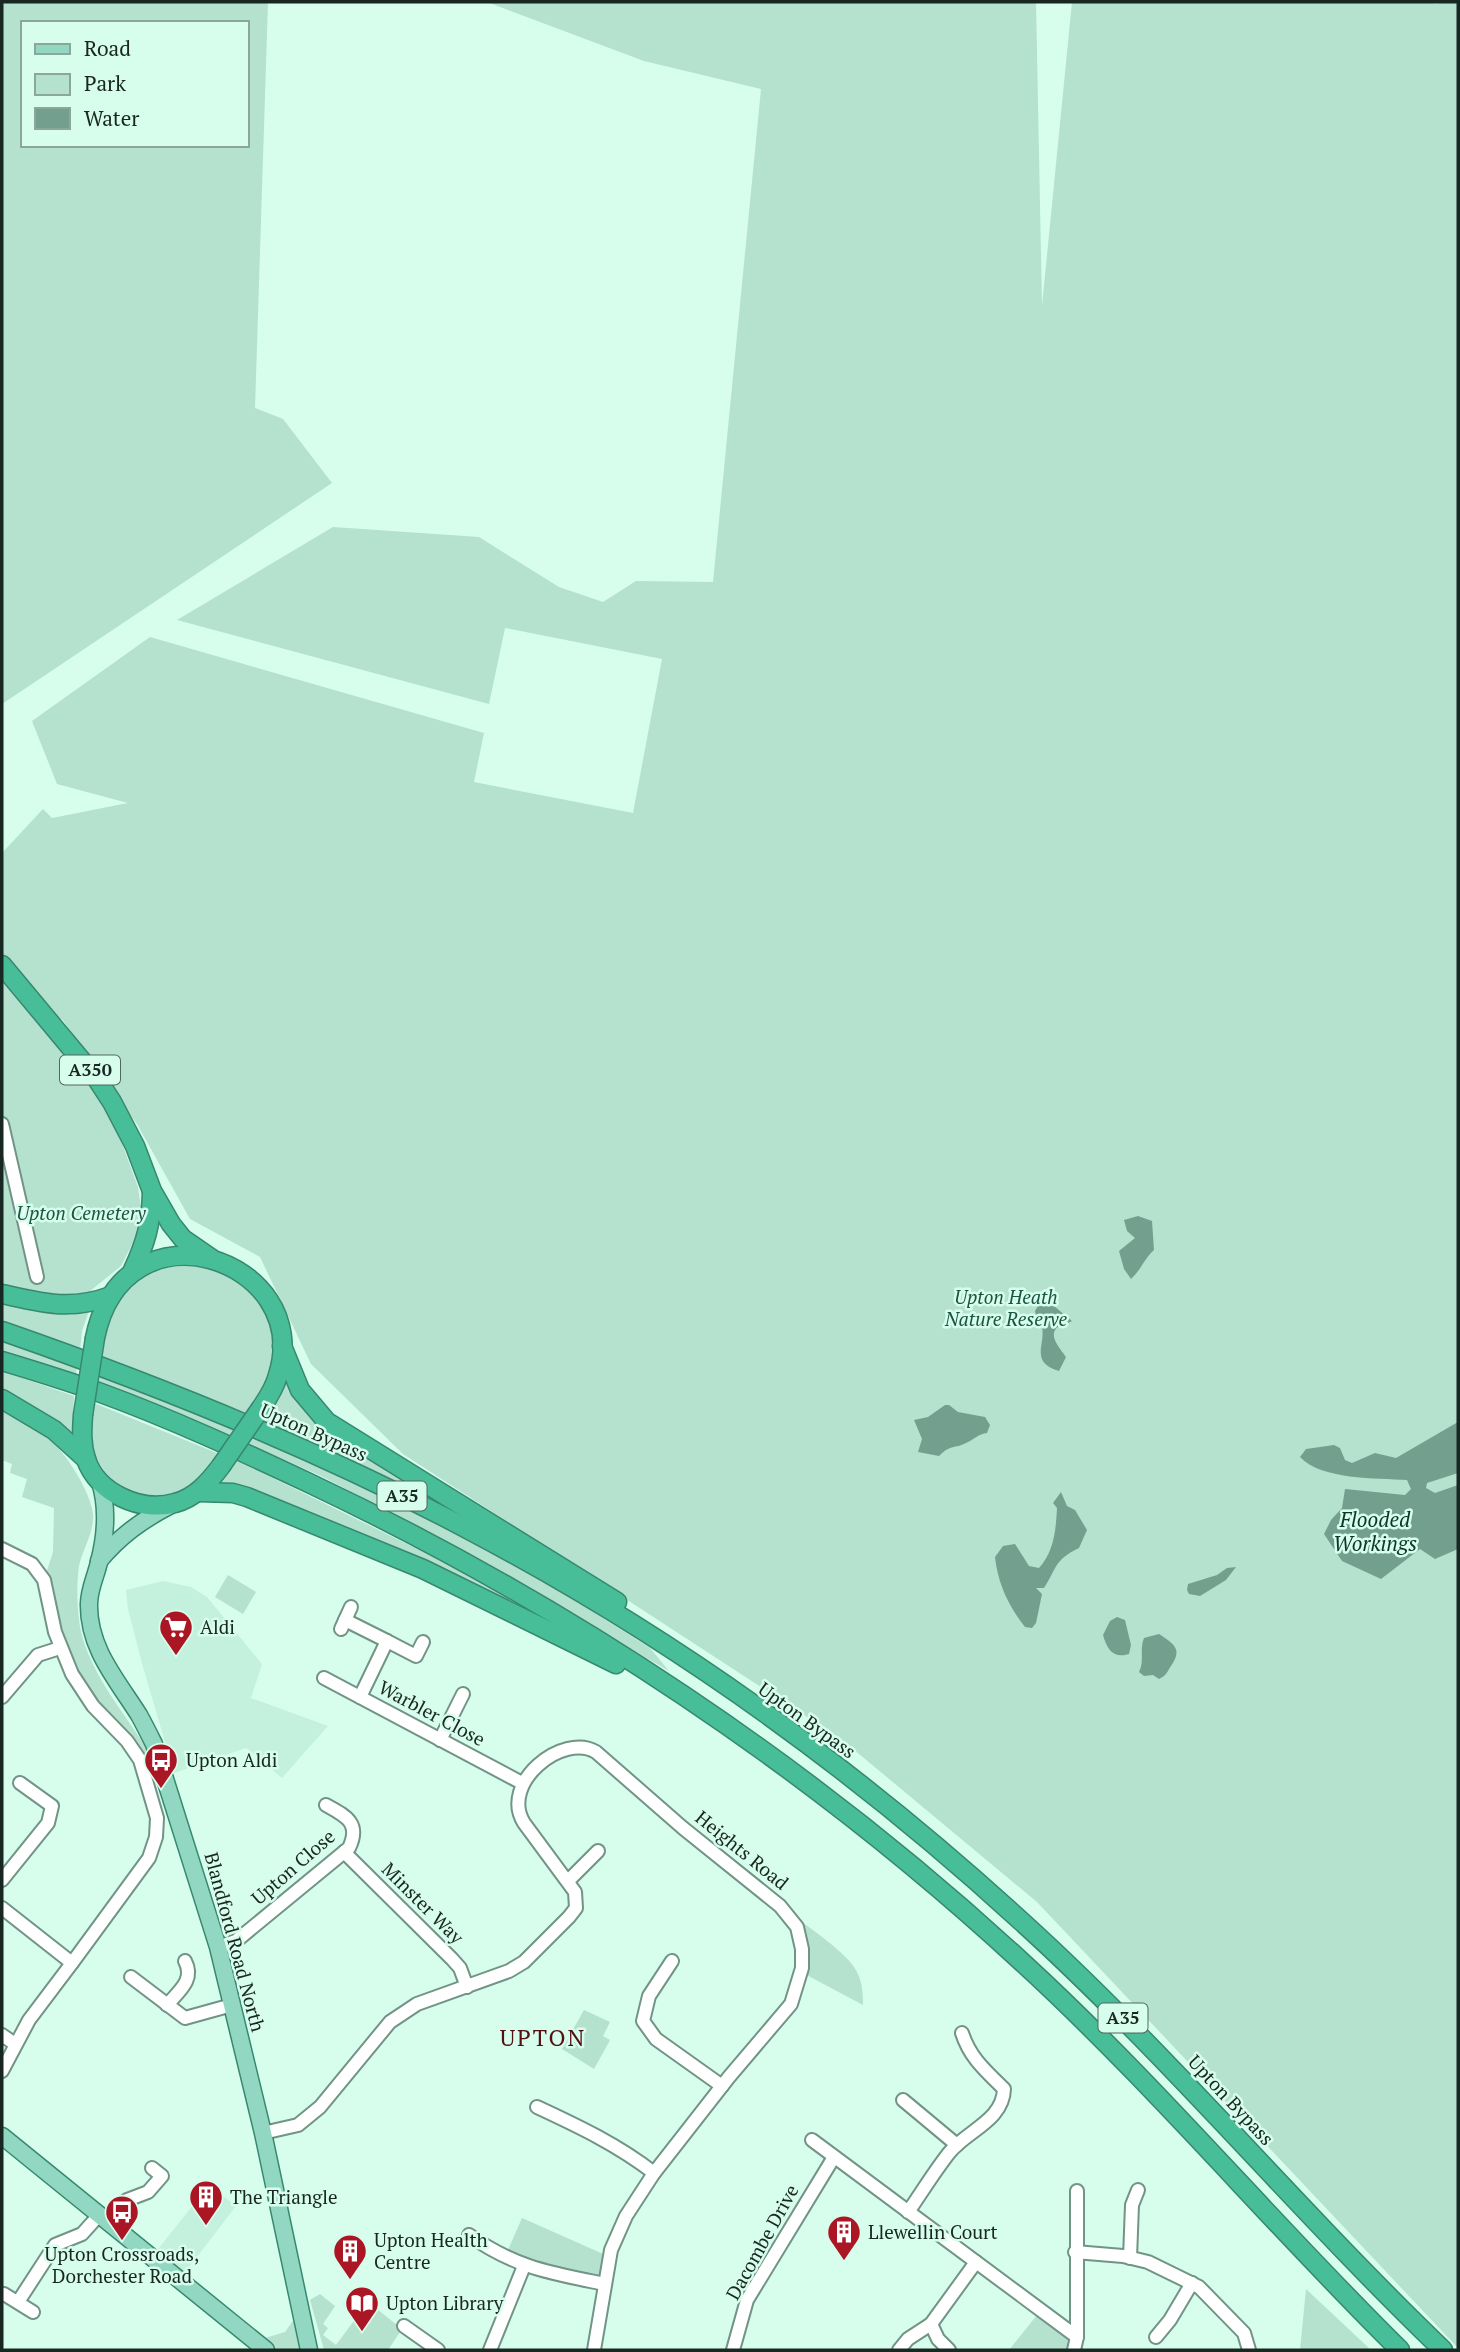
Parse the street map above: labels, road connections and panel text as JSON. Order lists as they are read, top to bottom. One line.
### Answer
{"streets":{"highway":["A350","Upton Bypass","A35"],"main road":["Blandford Road North"],"street":["Warbler Close","Heights Road","Upton Close","Minster Way","Dacombe Drive"]},"crossings":[["A350","A35"],["A350","Blandford Road North"],["Upton Bypass","A35"],["A35","Blandford Road North"],["Warbler Close","Heights Road"],["Upton Close","Minster Way"],["Upton Close","Blandford Road North"]],"districts":["UPTON"],"water":["Flooded Workings"],"parks":["Upton Cemetery","Upton Heath Nature Reserve"],"places":{"supermarket":["Aldi"],"bus stop":["Upton Aldi","Upton Crossroads, Dorchester Road"],"building":["The Triangle","Llewellin Court","Upton Health Centre"],"library":["Upton Library"]},"legend":["Road","Park","Water"]}
